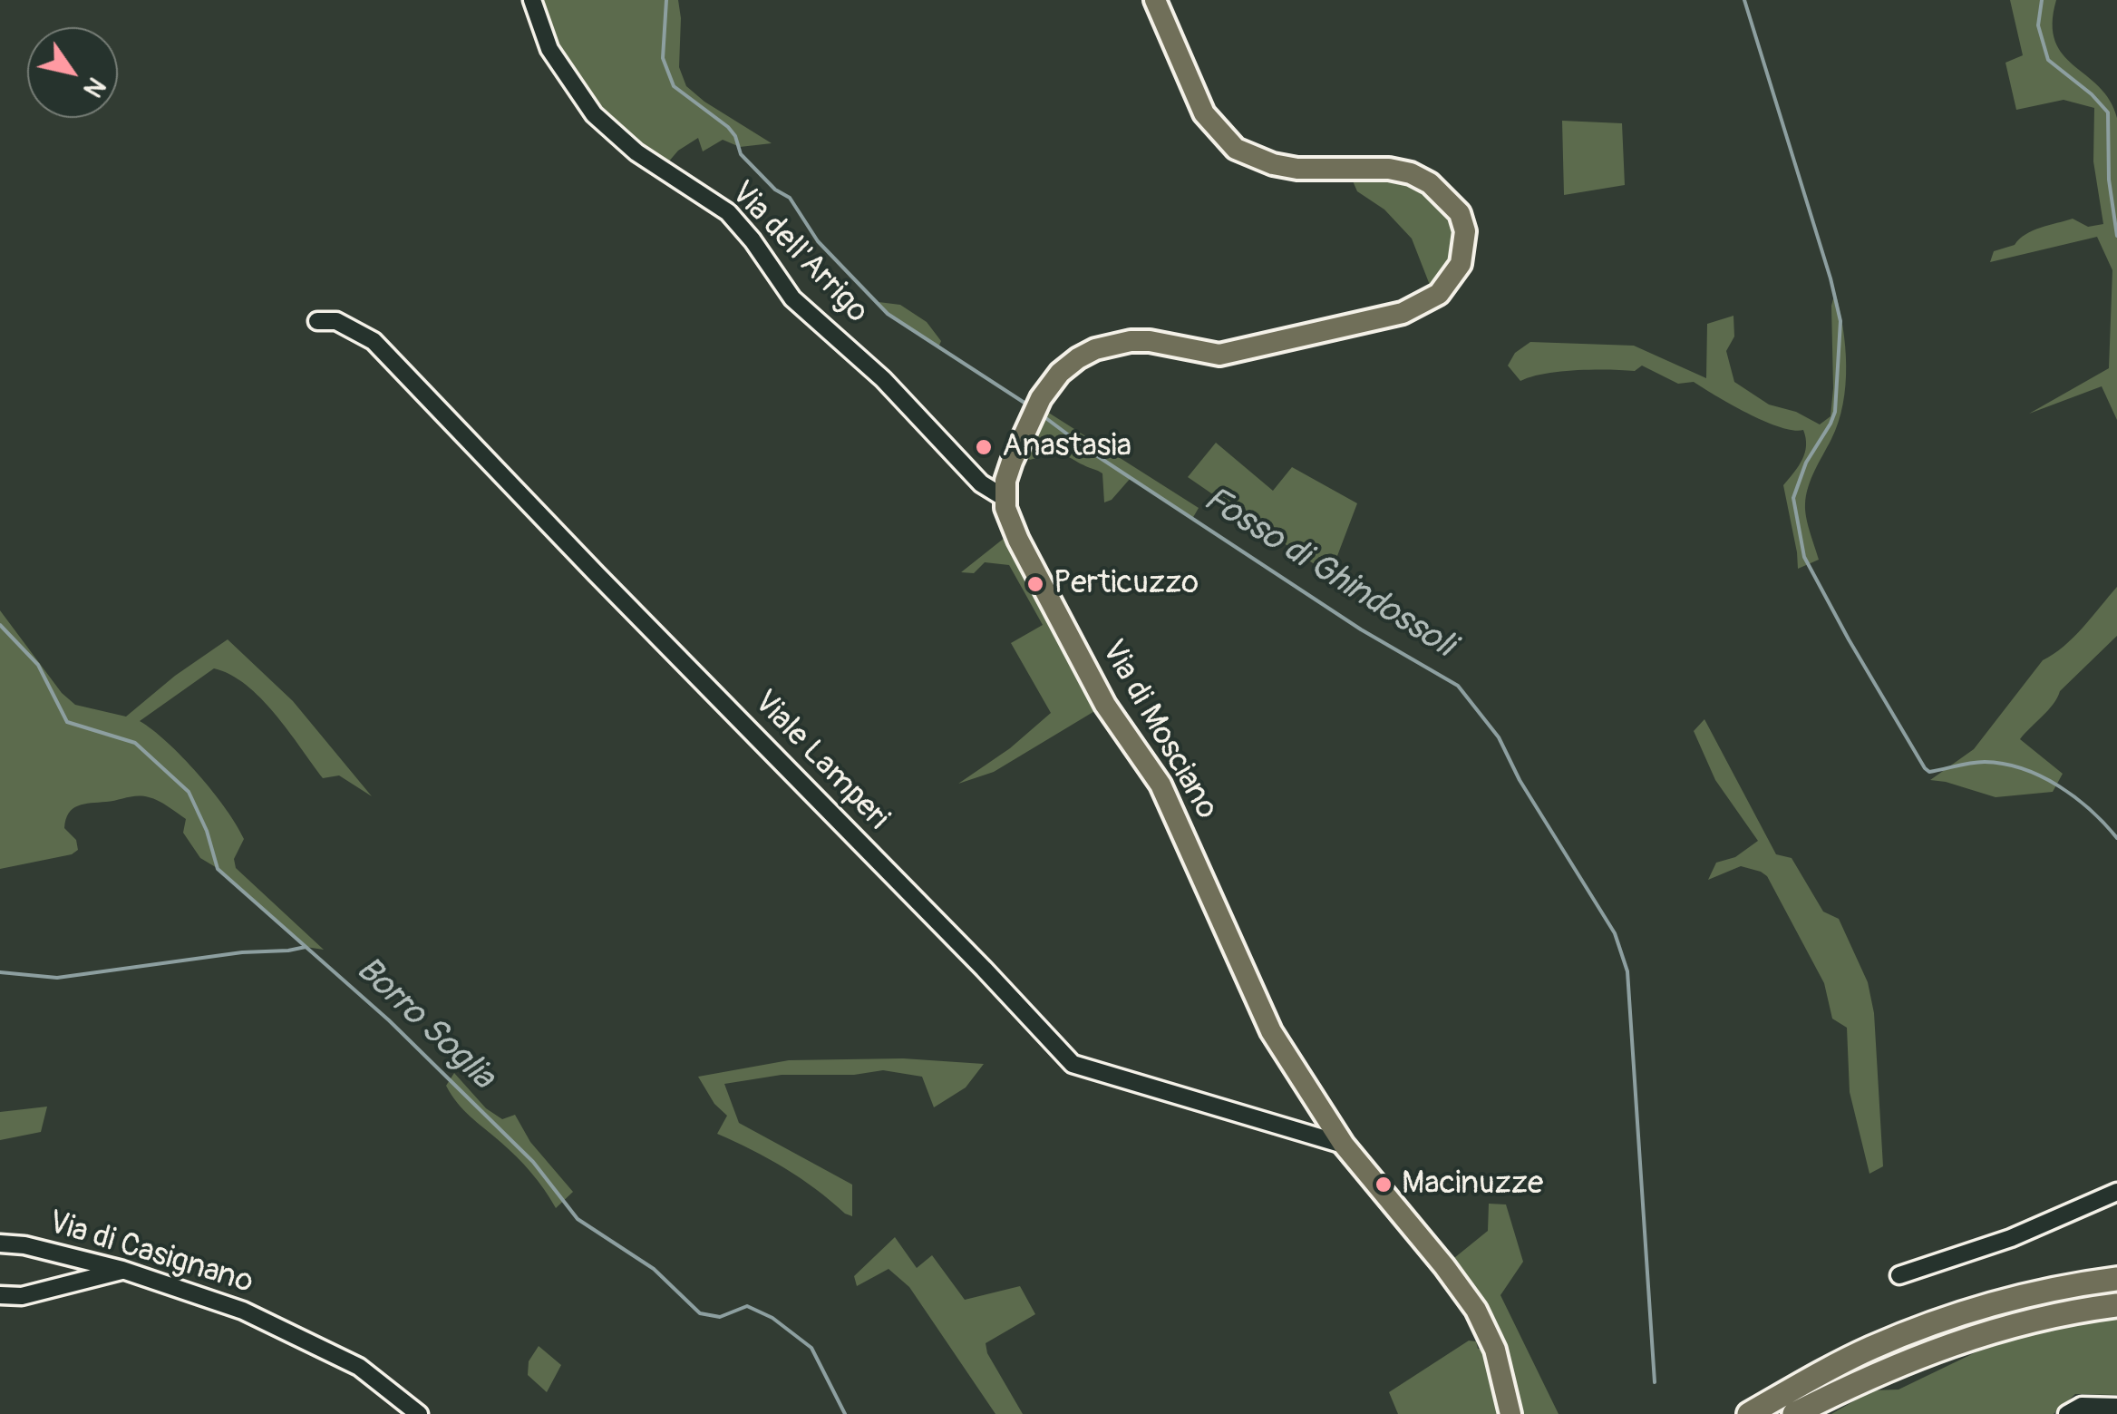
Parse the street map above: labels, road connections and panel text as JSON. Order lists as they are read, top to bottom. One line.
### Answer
{"streets":{"main road":["Via di Mosciano"],"street":["Via dell'Arrigo","Viale Lamperi","Via di Casignano"]},"crossings":[["Via dell'Arrigo","Via di Mosciano"],["Via di Mosciano","Viale Lamperi"]],"water":["Fosso di Ghindossoli","Borro Soglia"],"places":["Anastasia","Perticuzzo","Macinuzze"],"north":"bottom right"}
